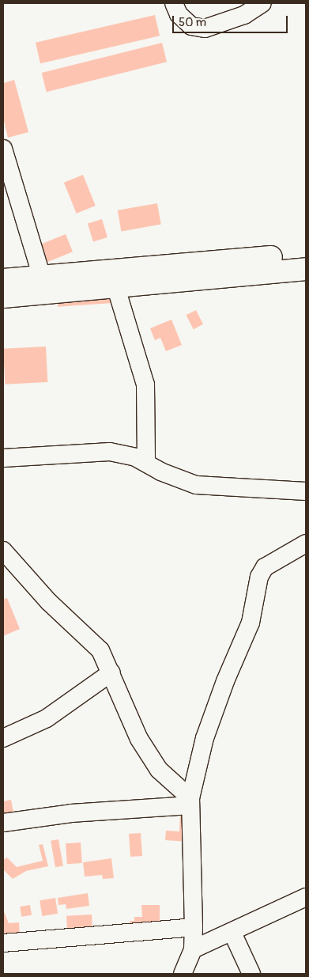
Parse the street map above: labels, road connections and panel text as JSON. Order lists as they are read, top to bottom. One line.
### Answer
{"scale_bar":"50 m"}
